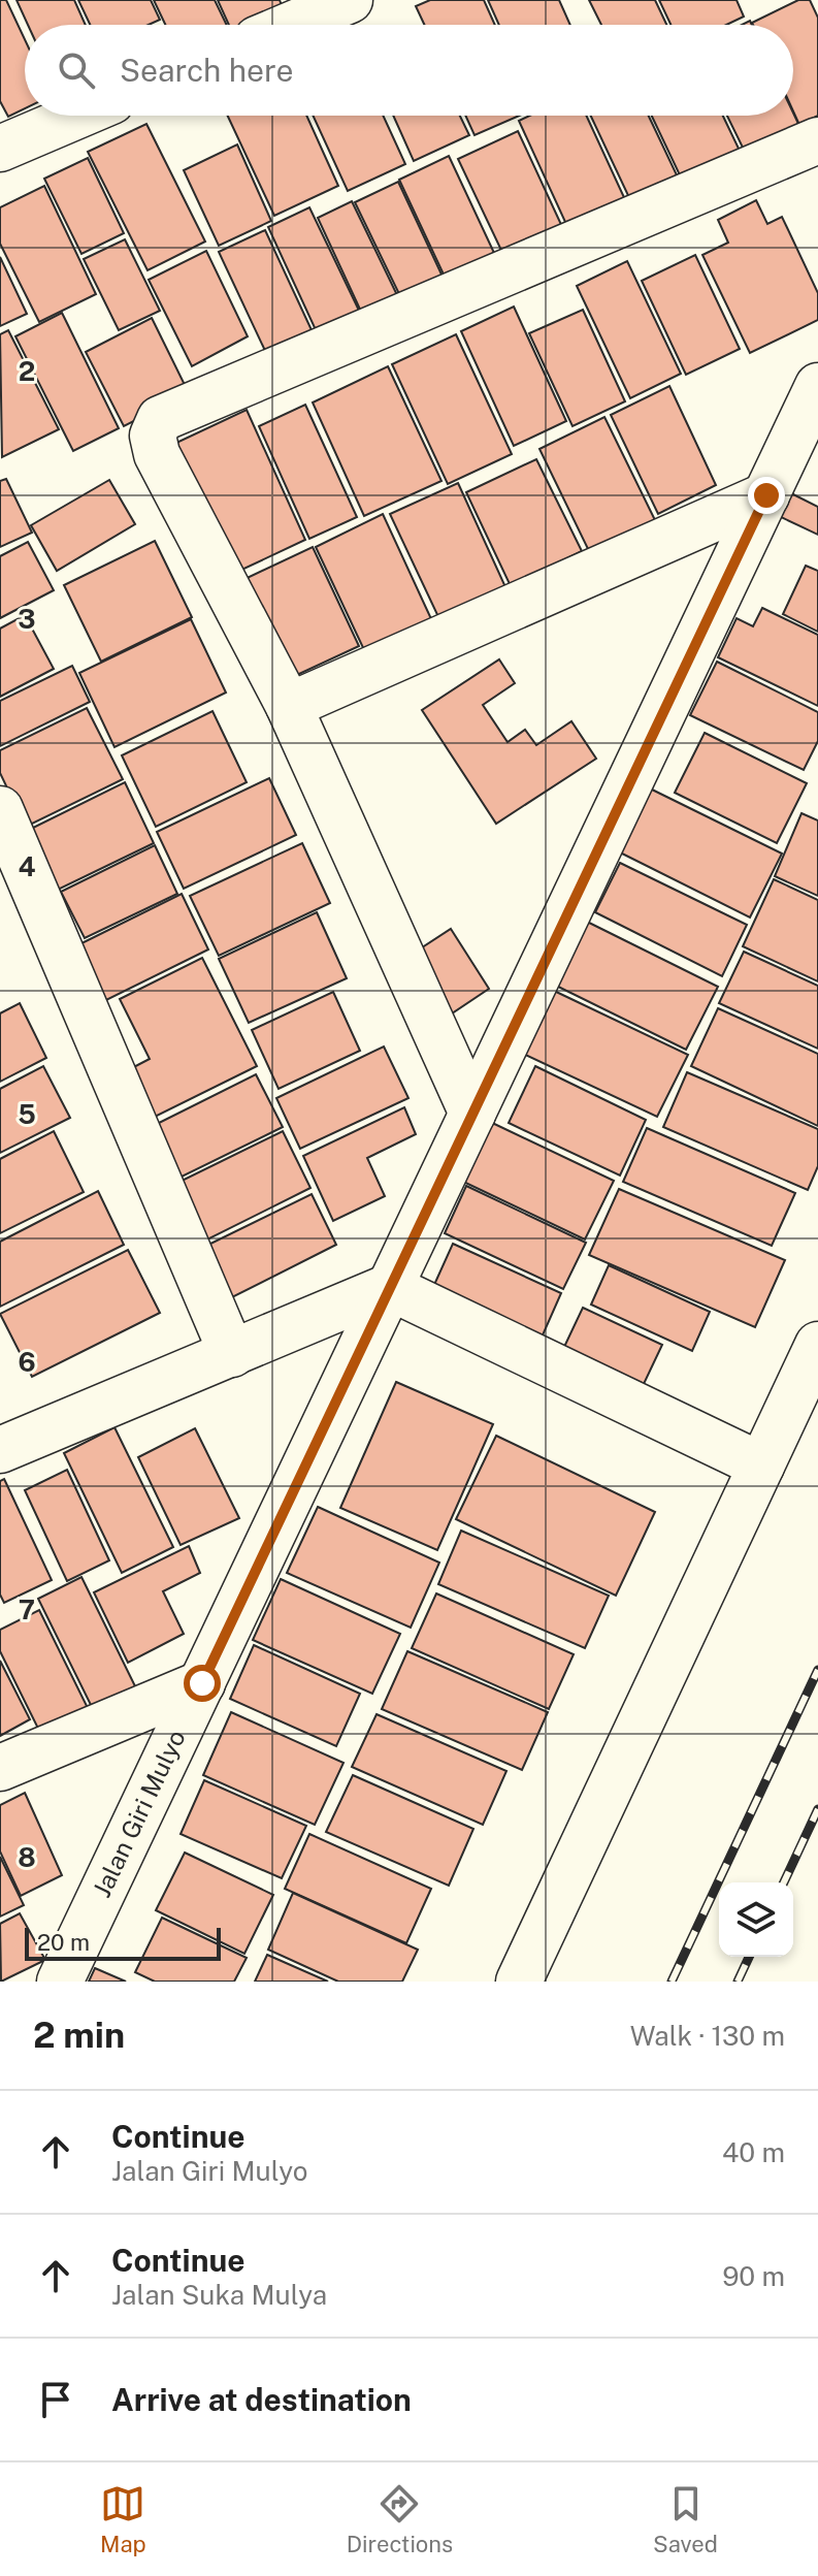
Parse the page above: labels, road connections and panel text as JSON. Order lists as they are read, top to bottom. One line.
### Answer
{"streets":{"street":["Jalan Giri Mulyo"]},"scale_bar":"20 m","page":{"search":"Search here","scale":"20 m","heading":["2 min","Walk · 130 m"],"list":[["Continue","Jalan Giri Mulyo","40 m"],["Continue","Jalan Suka Mulya","90 m"],"Arrive at destination"],"nav":["Map","Directions","Saved"]},"grid":{"rows":["2","3","4","5","6","7","8"]}}
